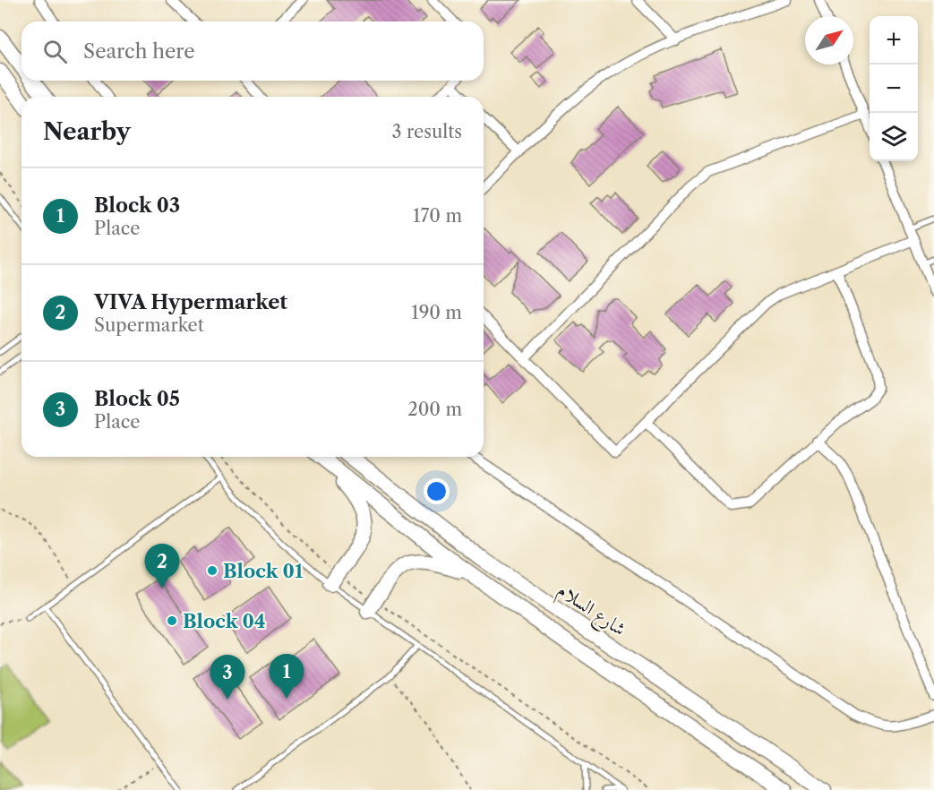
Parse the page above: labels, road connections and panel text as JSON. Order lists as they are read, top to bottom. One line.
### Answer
{"streets":{"main road":["شارع السلام"]},"places":["Block 01","Block 04"],"north":"top right","page":{"map_buttons":["+","−"],"search":"Search here","heading":["Nearby","3 results"],"list":[{"mark":"1","name":"Block 03","note":"Place","value":"170 m"},{"mark":"2","name":"VIVA Hypermarket","note":"Supermarket","value":"190 m"},{"mark":"3","name":"Block 05","note":"Place","value":"200 m"}],"pins":["2","1","3"]}}
